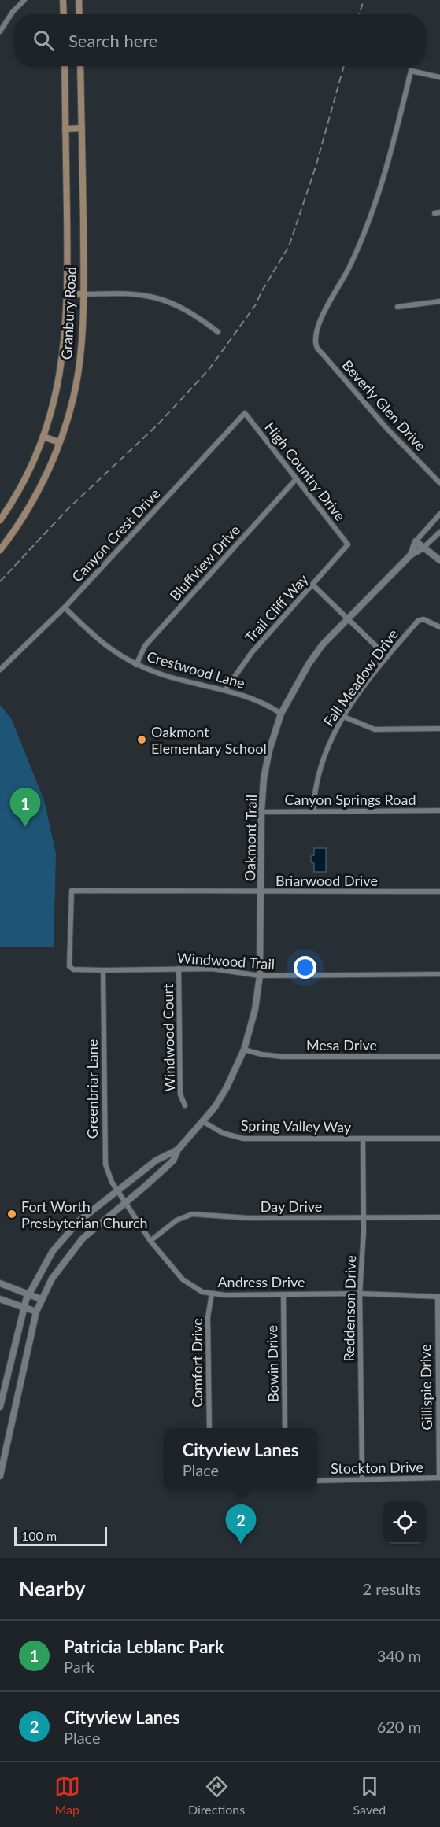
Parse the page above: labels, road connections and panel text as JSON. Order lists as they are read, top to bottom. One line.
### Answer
{"streets":{"main road":["Granbury Road"],"street":["Beverly Glen Drive","High Country Drive","Canyon Crest Drive","Bluffview Drive","Trail Cliff Way","Crestwood Lane","Fall Meadow Drive","Canyon Springs Road","Oakmont Trail","Briarwood Drive","Windwood Trail","Windwood Court","Mesa Drive","Greenbriar Lane","Spring Valley Way","Day Drive","Andress Drive","Reddenson Drive","Comfort Drive","Bowin Drive","Gillispie Drive","Stockton Drive"]},"crossings":[["High Country Drive","Canyon Crest Drive"],["High Country Drive","Bluffview Drive"],["High Country Drive","Trail Cliff Way"],["Canyon Crest Drive","Crestwood Lane"],["Bluffview Drive","Crestwood Lane"],["Trail Cliff Way","Crestwood Lane"],["Crestwood Lane","Oakmont Trail"],["Fall Meadow Drive","Canyon Springs Road"],["Canyon Springs Road","Oakmont Trail"],["Oakmont Trail","Briarwood Drive"],["Oakmont Trail","Windwood Trail"],["Oakmont Trail","Mesa Drive"],["Oakmont Trail","Greenbriar Lane"],["Oakmont Trail","Spring Valley Way"],["Oakmont Trail","Andress Drive"],["Briarwood Drive","Windwood Trail"],["Windwood Trail","Windwood Court"],["Windwood Trail","Greenbriar Lane"],["Greenbriar Lane","Andress Drive"],["Spring Valley Way","Reddenson Drive"],["Day Drive","Andress Drive"],["Day Drive","Reddenson Drive"],["Andress Drive","Reddenson Drive"],["Andress Drive","Comfort Drive"],["Andress Drive","Bowin Drive"],["Andress Drive","Gillispie Drive"],["Reddenson Drive","Stockton Drive"],["Gillispie Drive","Stockton Drive"]],"places":["Oakmont Elementary School","Fort Worth Presbyterian Church"],"scale_bar":"100 m","page":{"search":"Search here","pins":["1","2"],"popup":["Cityview Lanes","Place"],"scale":"100 m","heading":["Nearby","2 results"],"list":[{"mark":"1","name":"Patricia Leblanc Park","note":"Park","value":"340 m"},{"mark":"2","name":"Cityview Lanes","note":"Place","value":"620 m"}],"nav":["Map","Directions","Saved"]}}
